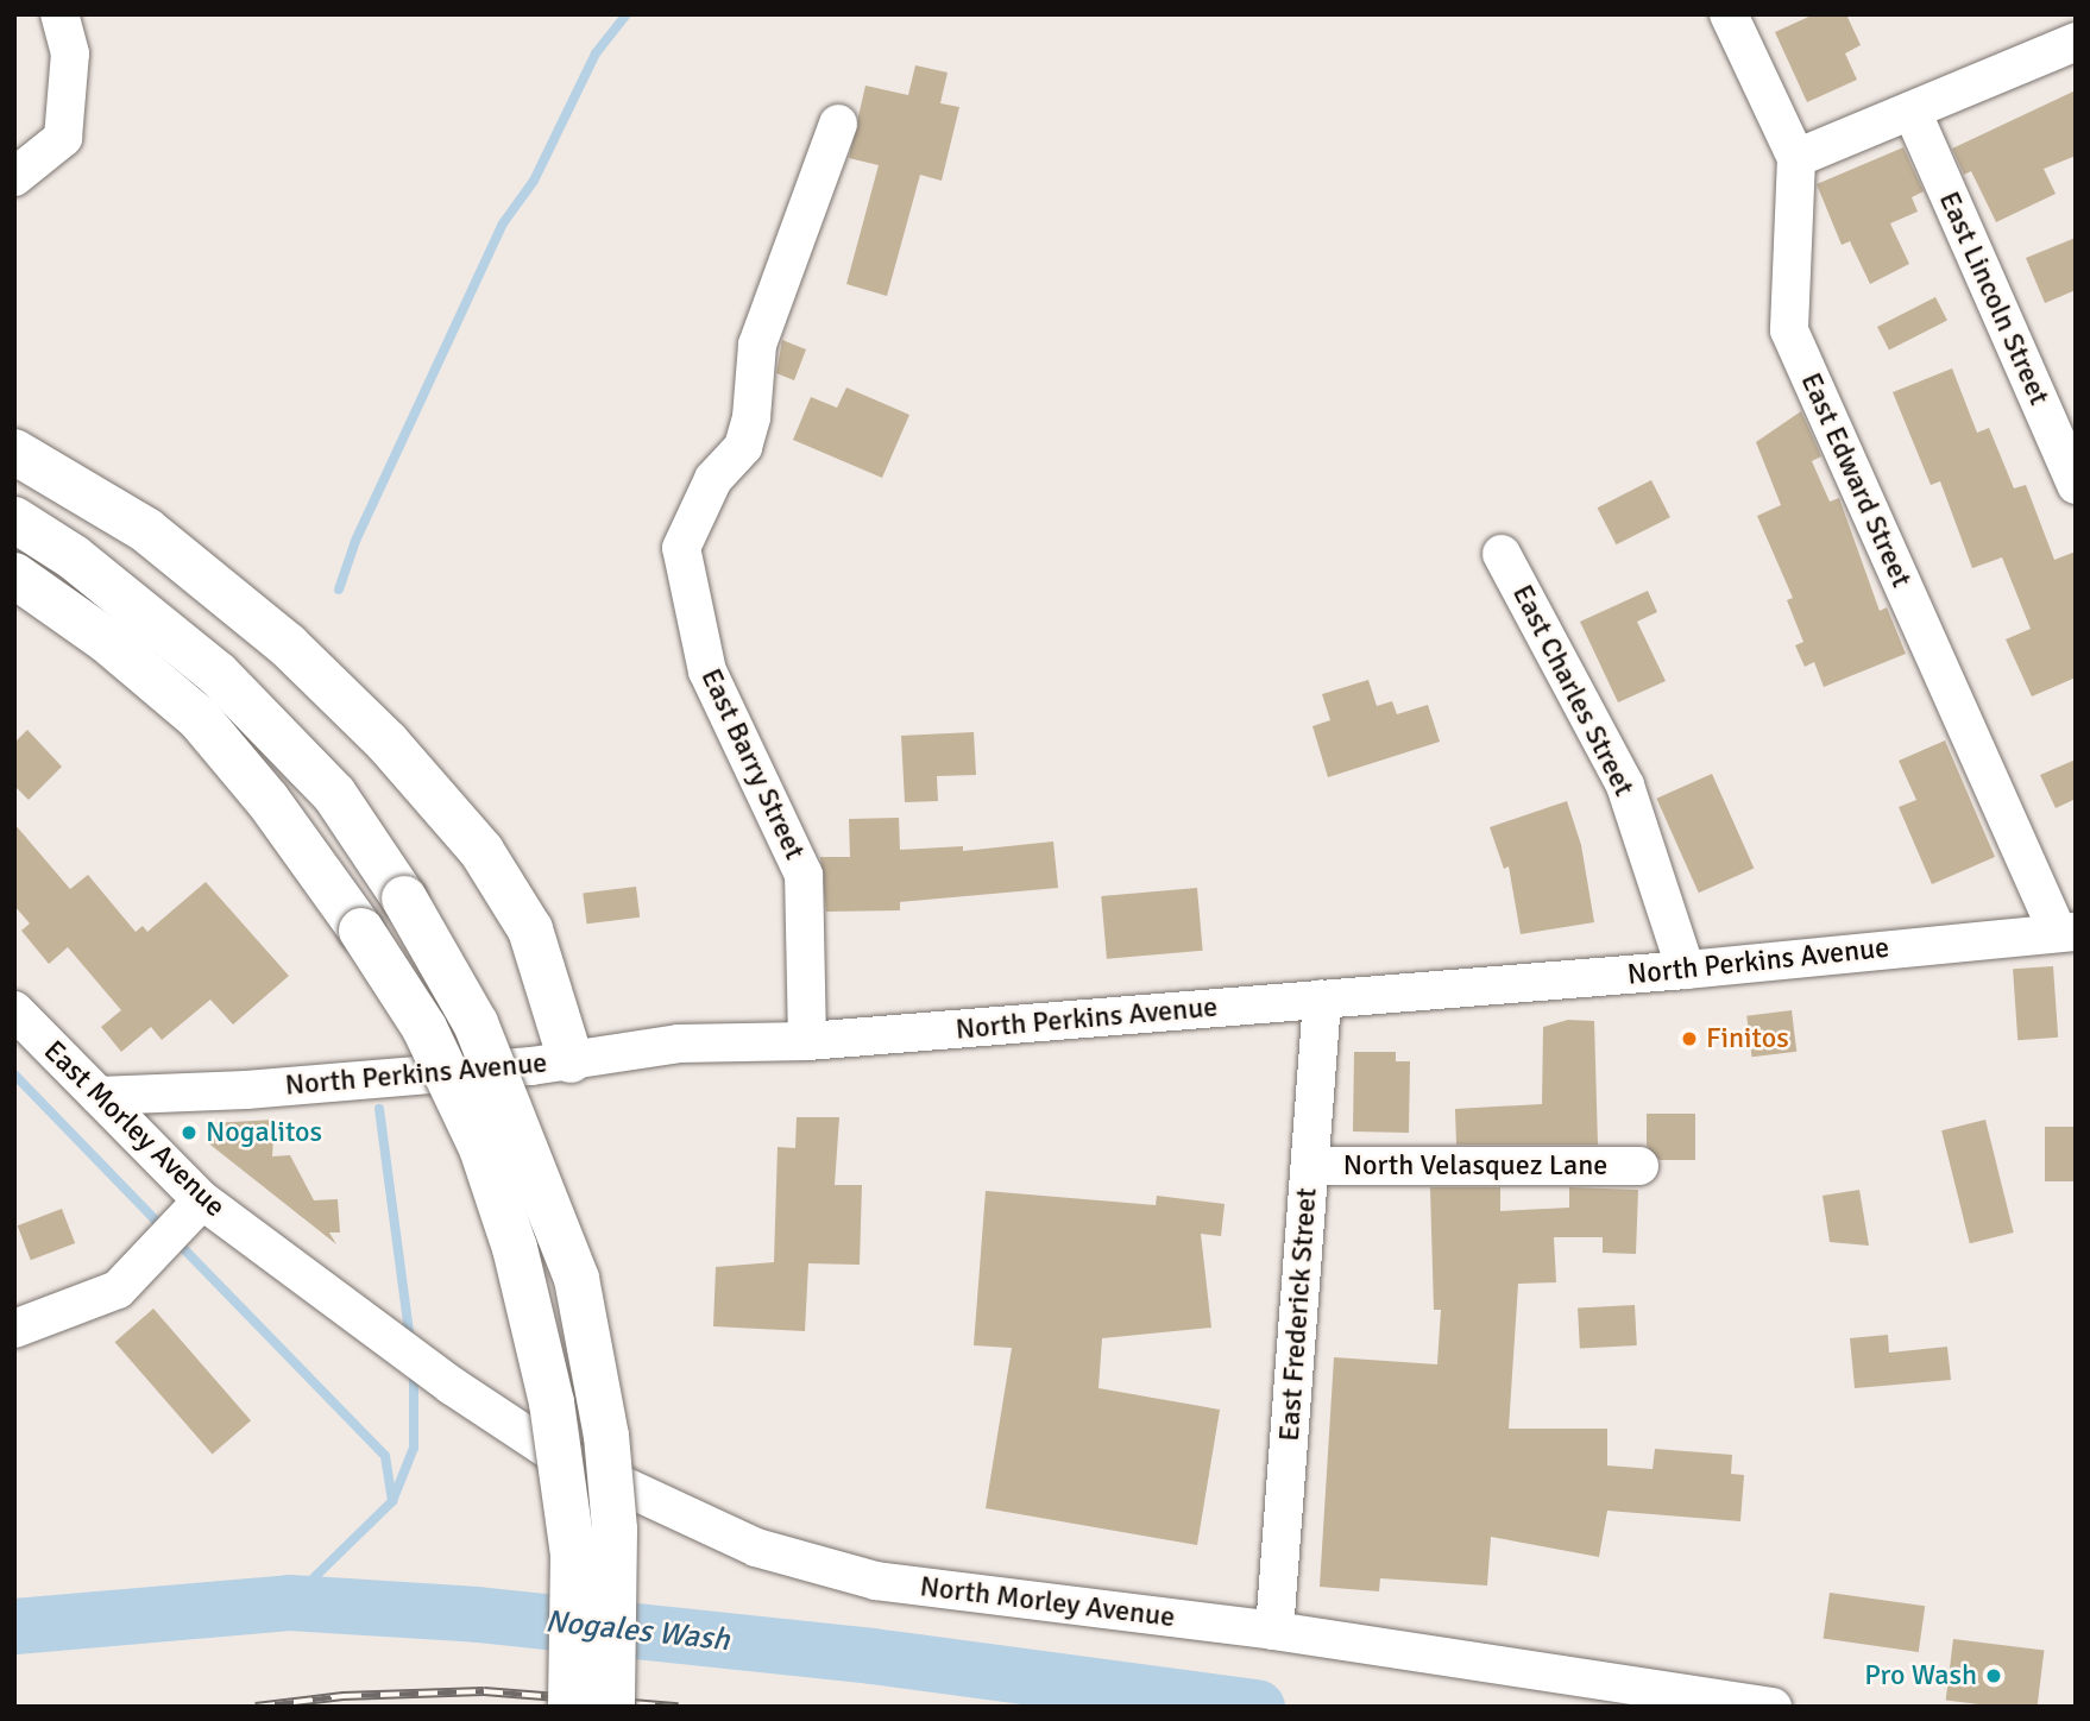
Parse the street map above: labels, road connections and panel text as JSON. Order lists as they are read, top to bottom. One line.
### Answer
{"streets":{"street":["East Lincoln Street","East Edward Street","East Charles Street","East Barry Street","North Perkins Avenue","East Morley Avenue","North Velasquez Lane","East Frederick Street","North Morley Avenue"]},"crossings":[["East Edward Street","North Perkins Avenue"],["East Charles Street","North Perkins Avenue"],["East Barry Street","North Perkins Avenue"],["North Perkins Avenue","East Morley Avenue"],["North Perkins Avenue","East Frederick Street"],["East Morley Avenue","North Morley Avenue"],["North Velasquez Lane","East Frederick Street"],["East Frederick Street","North Morley Avenue"]],"water":["Nogales Wash"],"places":["Finitos","Nogalitos","Pro Wash"]}
